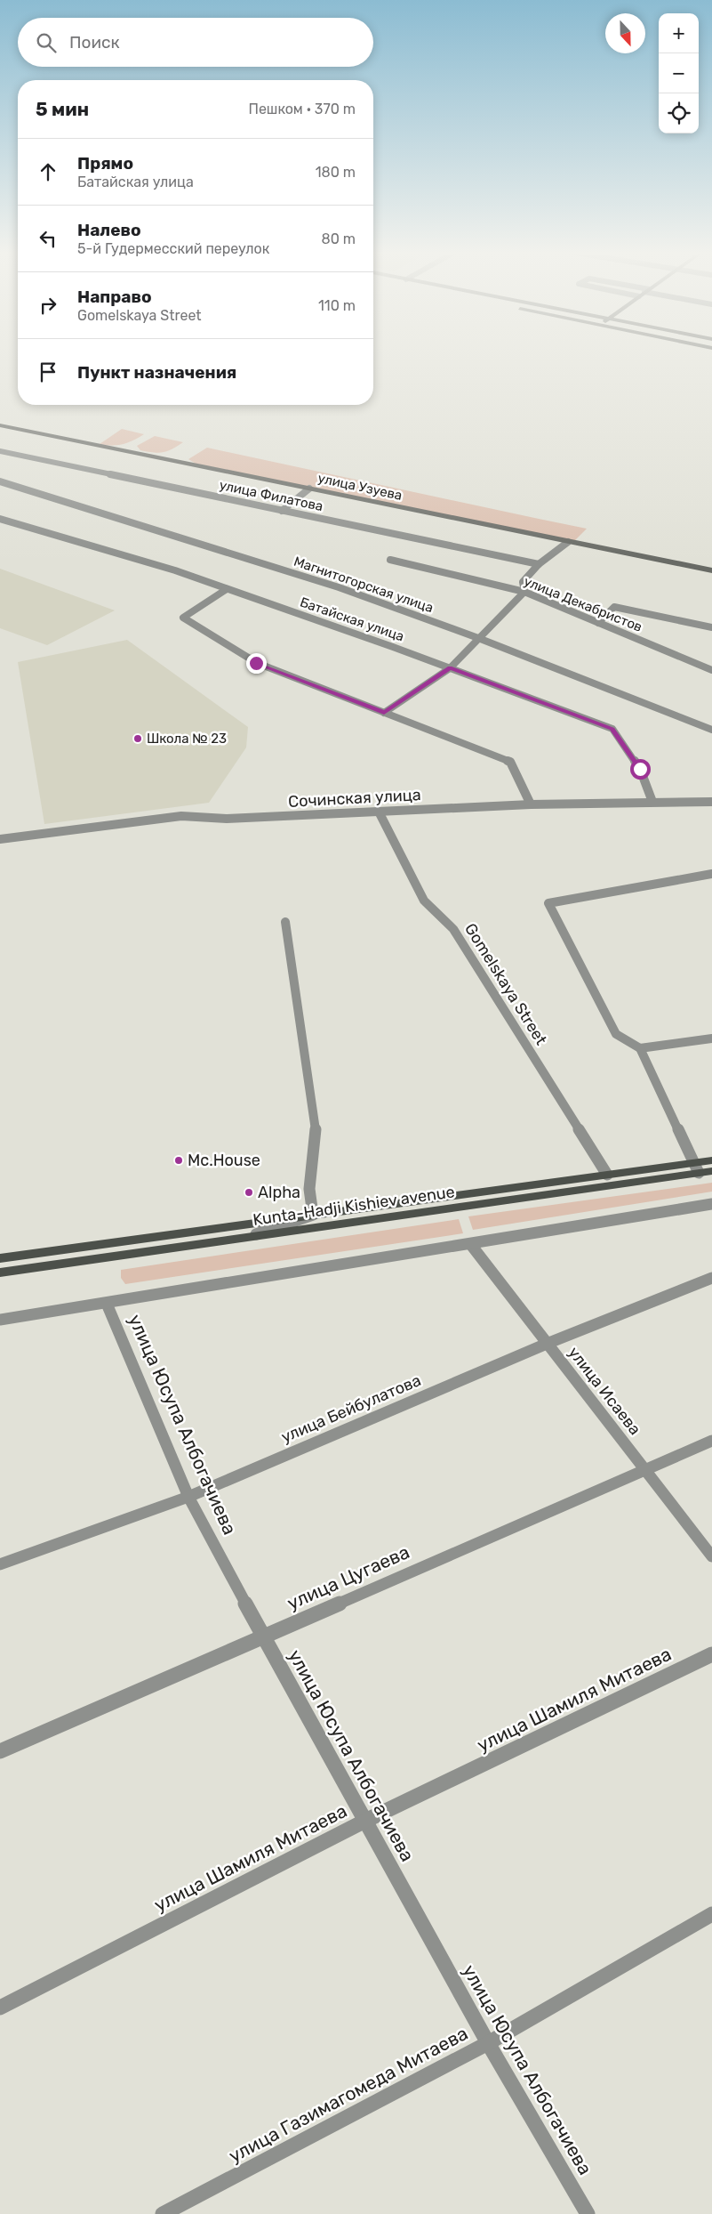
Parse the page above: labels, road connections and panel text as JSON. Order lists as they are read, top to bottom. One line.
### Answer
{"streets":{"main road":["Kunta-Hadji Kishiev avenue"],"street":["улица Узуева","улица Филатова","Магнитогорская улица","улица Декабристов","Батайская улица","Сочинская улица","Gomelskaya Street","улица Исаева","улица Бейбулатова","улица Юсупа Албогачиева","улица Цугаева","улица Шамиля Митаева","улица Газимагомеда Митаева"]},"crossings":[["Батайская улица","Сочинская улица"],["Сочинская улица","Gomelskaya Street"],["Gomelskaya Street","Kunta-Hadji Kishiev avenue"],["улица Исаева","улица Бейбулатова"],["улица Исаева","улица Цугаева"],["улица Бейбулатова","улица Юсупа Албогачиева"],["улица Юсупа Албогачиева","улица Цугаева"],["улица Юсупа Албогачиева","улица Шамиля Митаева"],["улица Юсупа Албогачиева","улица Газимагомеда Митаева"]],"places":["Школа № 23","Mc.House","Alpha"],"north":"bottom","page":{"map_buttons":["+","−"],"search":"Поиск","heading":["5 мин","Пешком · 370 m"],"list":[["Прямо","Батайская улица","180 m"],["Налево","5-й Гудермесский переулок","80 m"],["Направо","Gomelskaya Street","110 m"],"Пункт назначения"]}}
